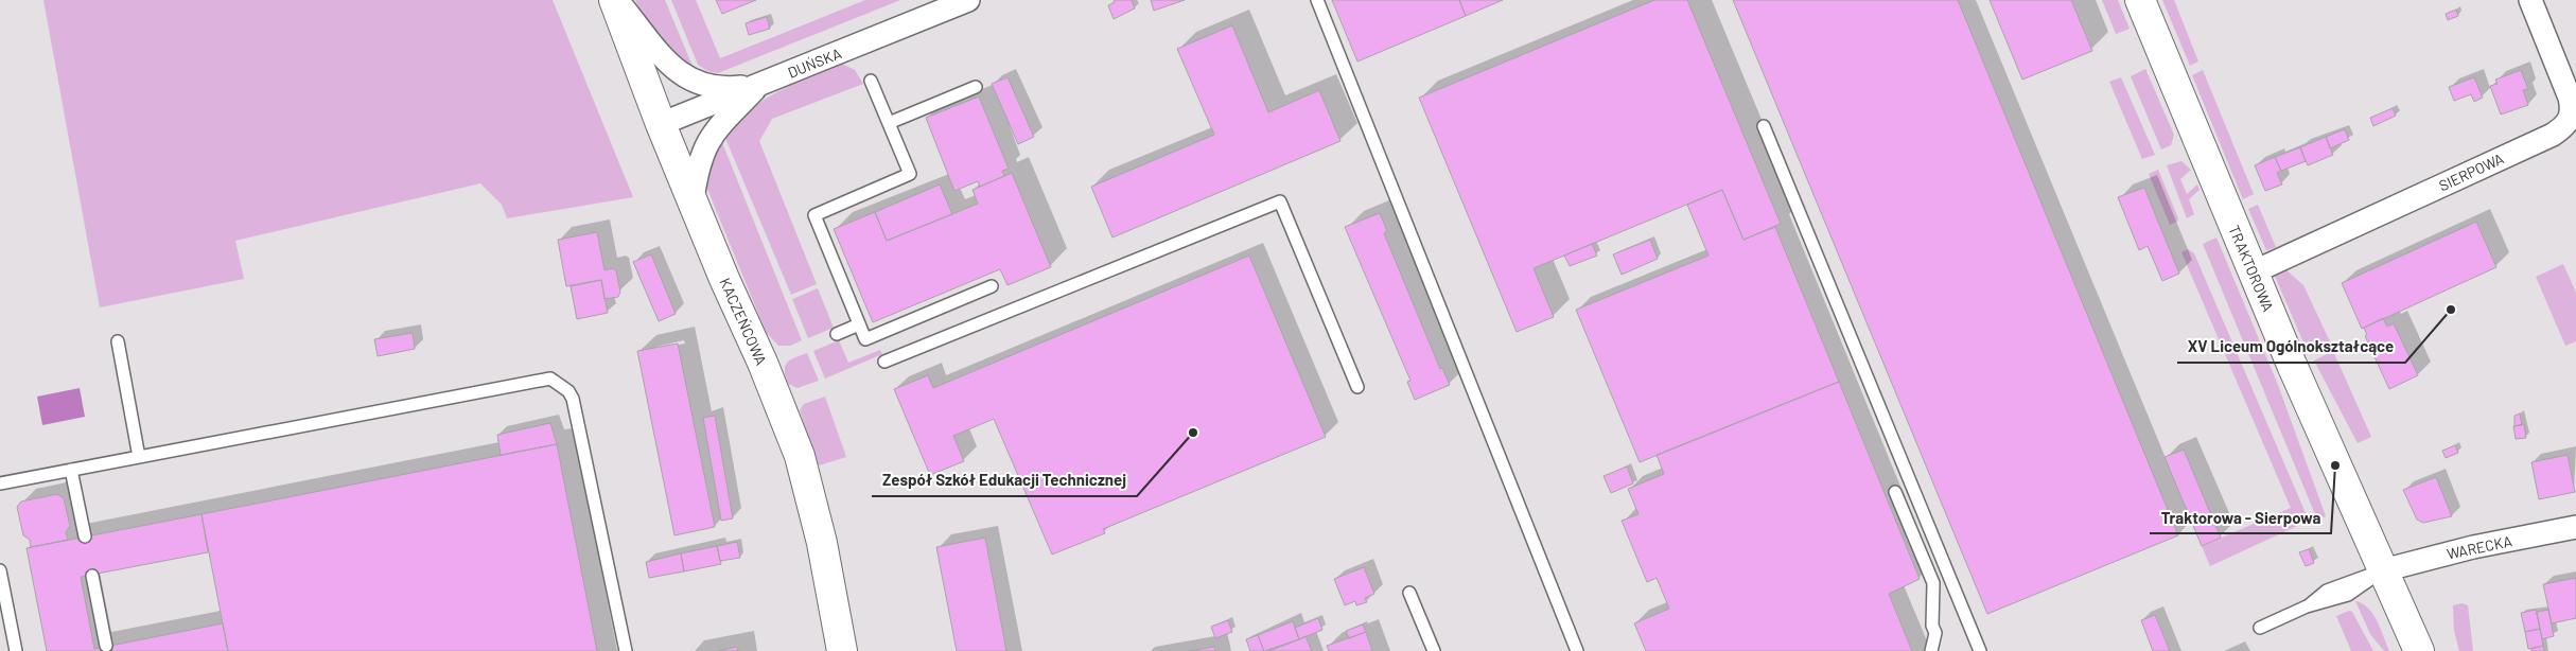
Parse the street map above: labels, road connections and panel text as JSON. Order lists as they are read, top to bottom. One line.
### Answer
{"streets":{"street":["DUŃSKA","SIERPOWA","TRAKTOROWA","KACZEŃCOWA","WARECKA"]},"crossings":[["DUŃSKA","KACZEŃCOWA"],["SIERPOWA","TRAKTOROWA"],["TRAKTOROWA","WARECKA"]],"places":["XV Liceum Ogólnokształcące","Zespół Szkół Edukacji Technicznej","Traktorowa - Sierpowa"]}
